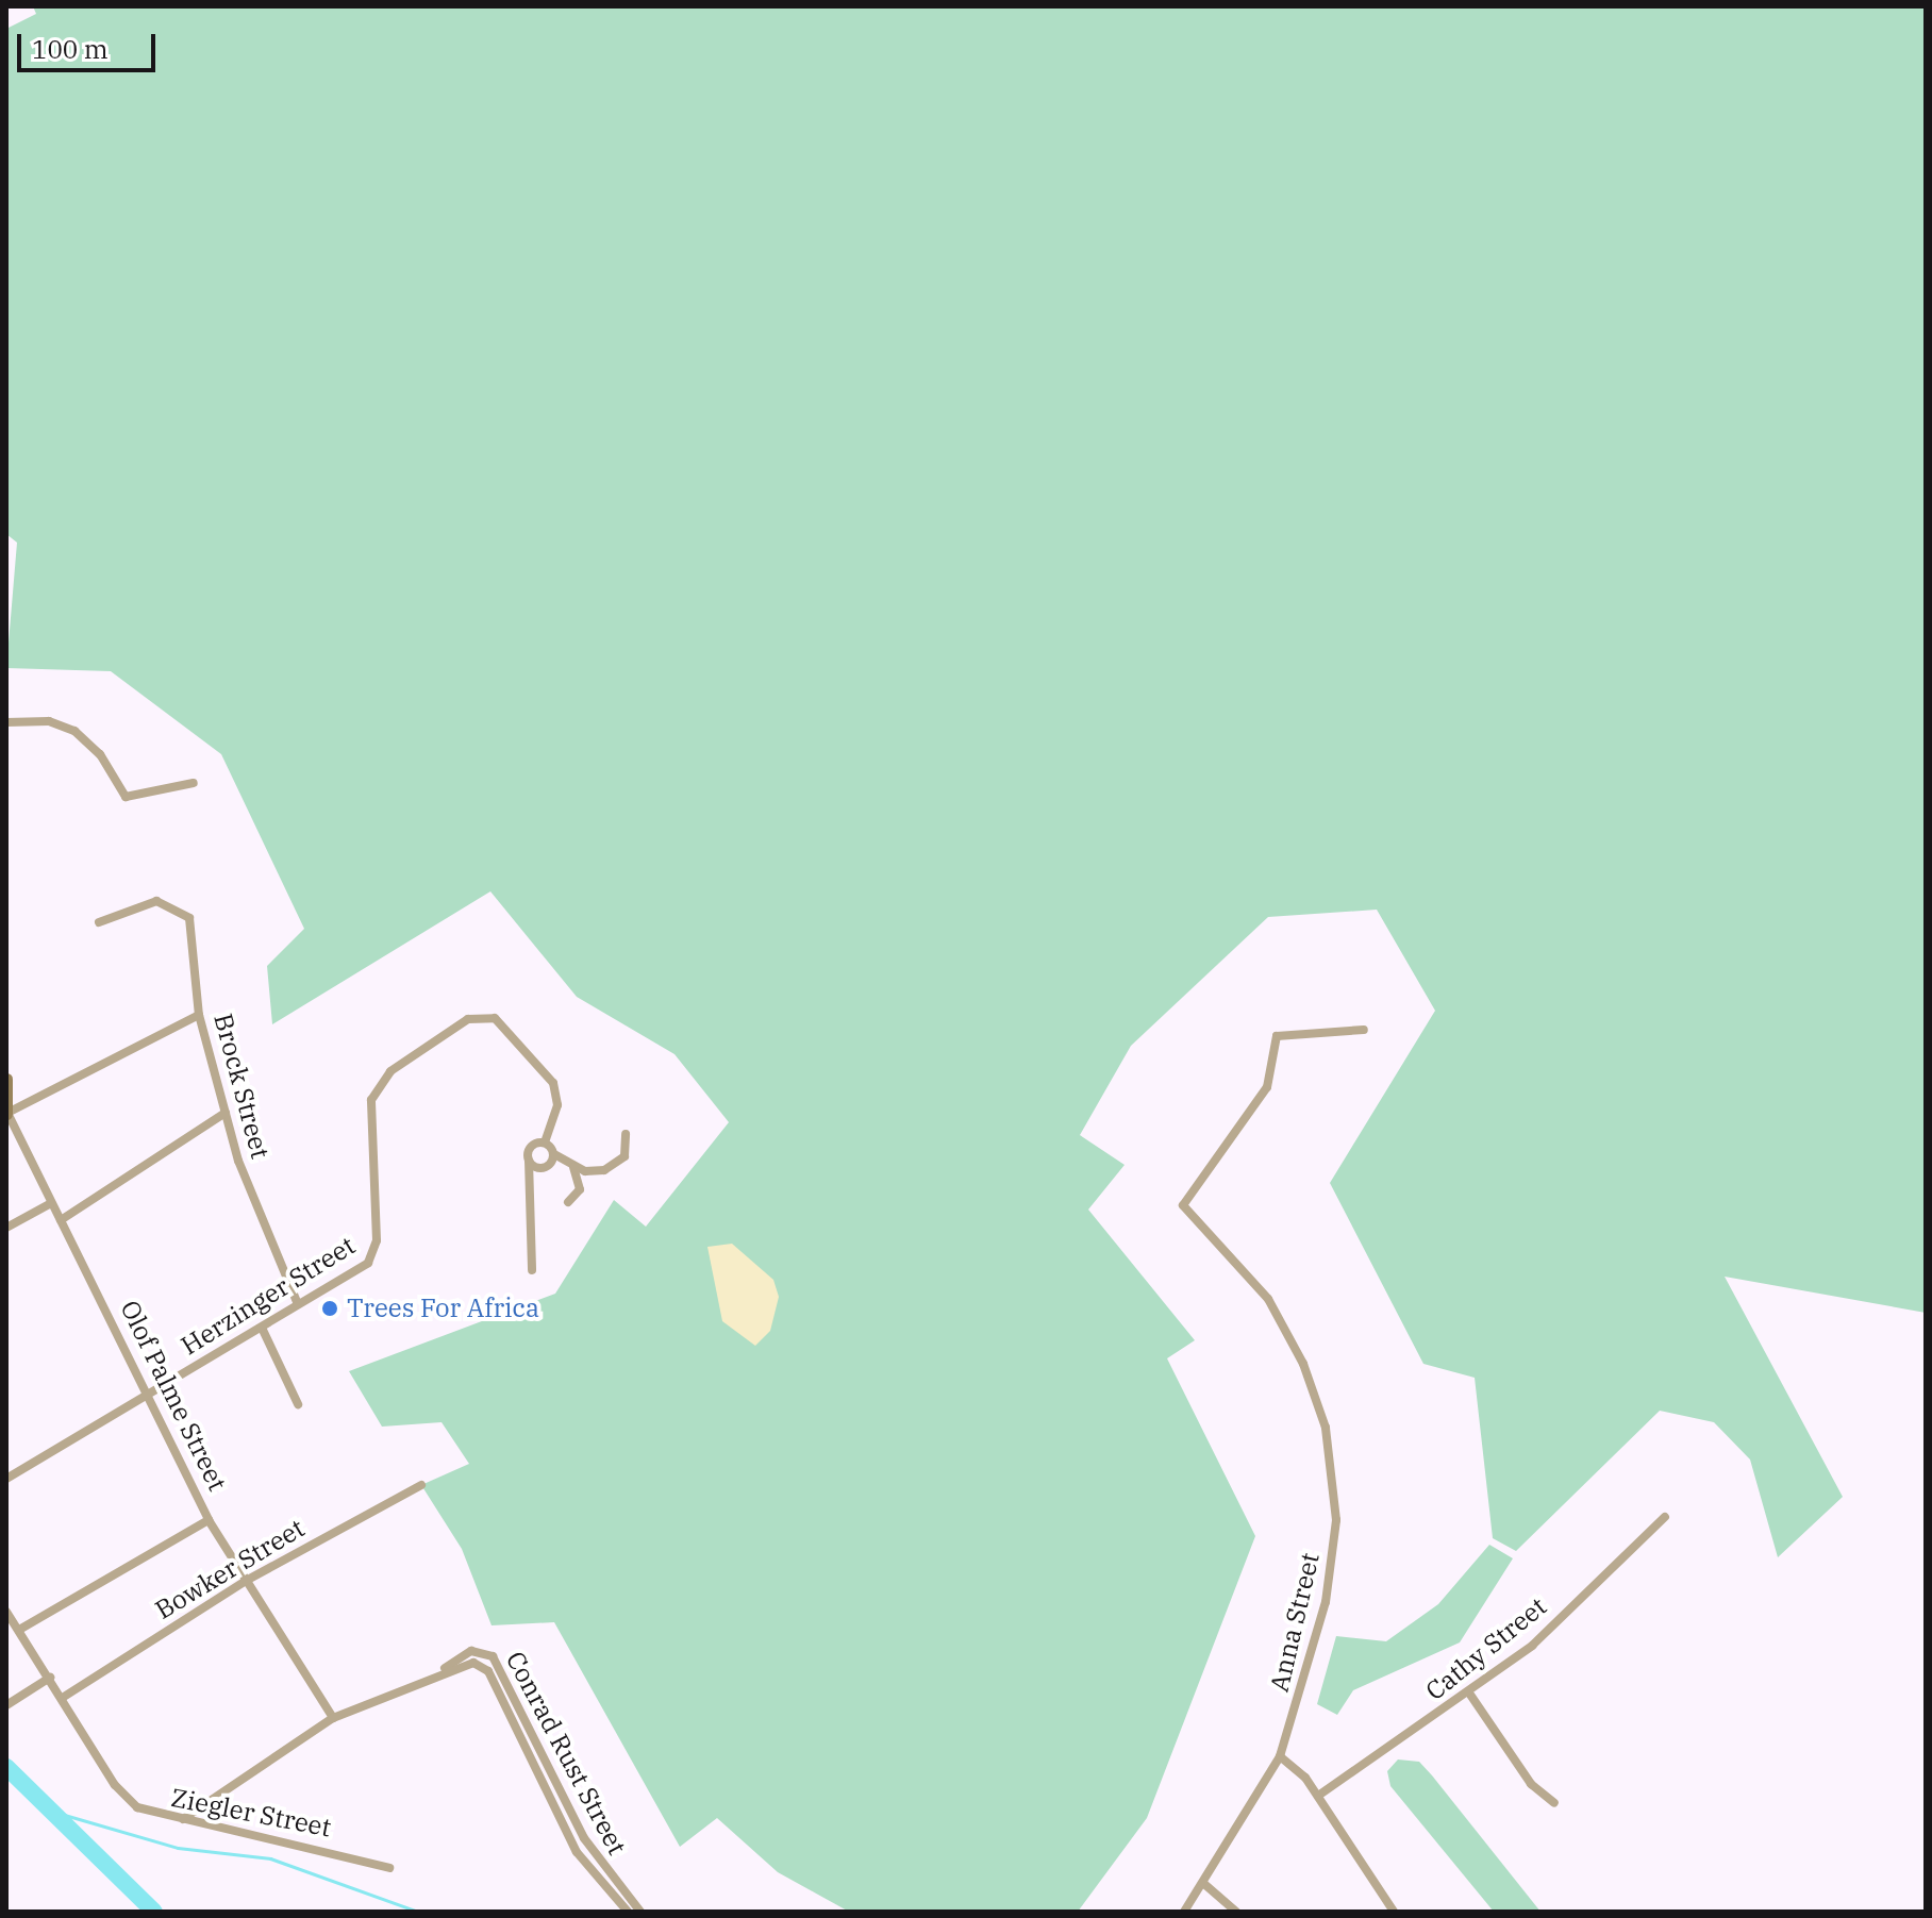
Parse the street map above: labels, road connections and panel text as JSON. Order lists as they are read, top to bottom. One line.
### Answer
{"streets":{"street":["Brock Street","Herzinger Street","Olof Palme Street","Bowker Street","Anna Street","Cathy Street","Conrad Rust Street","Ziegler Street"]},"crossings":[["Brock Street","Herzinger Street"],["Herzinger Street","Olof Palme Street"],["Olof Palme Street","Bowker Street"],["Bowker Street","Ziegler Street"]],"places":["Trees For Africa"],"scale_bar":"100 m"}
